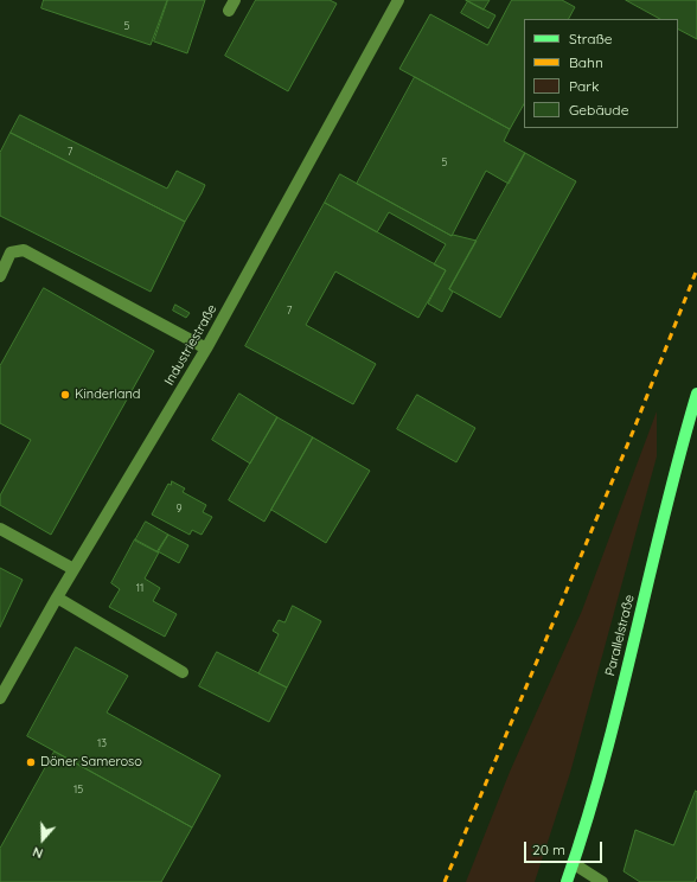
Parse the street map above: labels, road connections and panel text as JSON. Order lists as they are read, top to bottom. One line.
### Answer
{"streets":{"main road":["Parallelstraße"],"street":["Industriestraße"]},"places":["Kinderland","Döner Sameroso"],"house_numbers":["5","7","5","7","9","11","13","15"],"legend":["Straße","Bahn","Park","Gebäude"],"scale_bar":"20 m","north":"bottom"}
